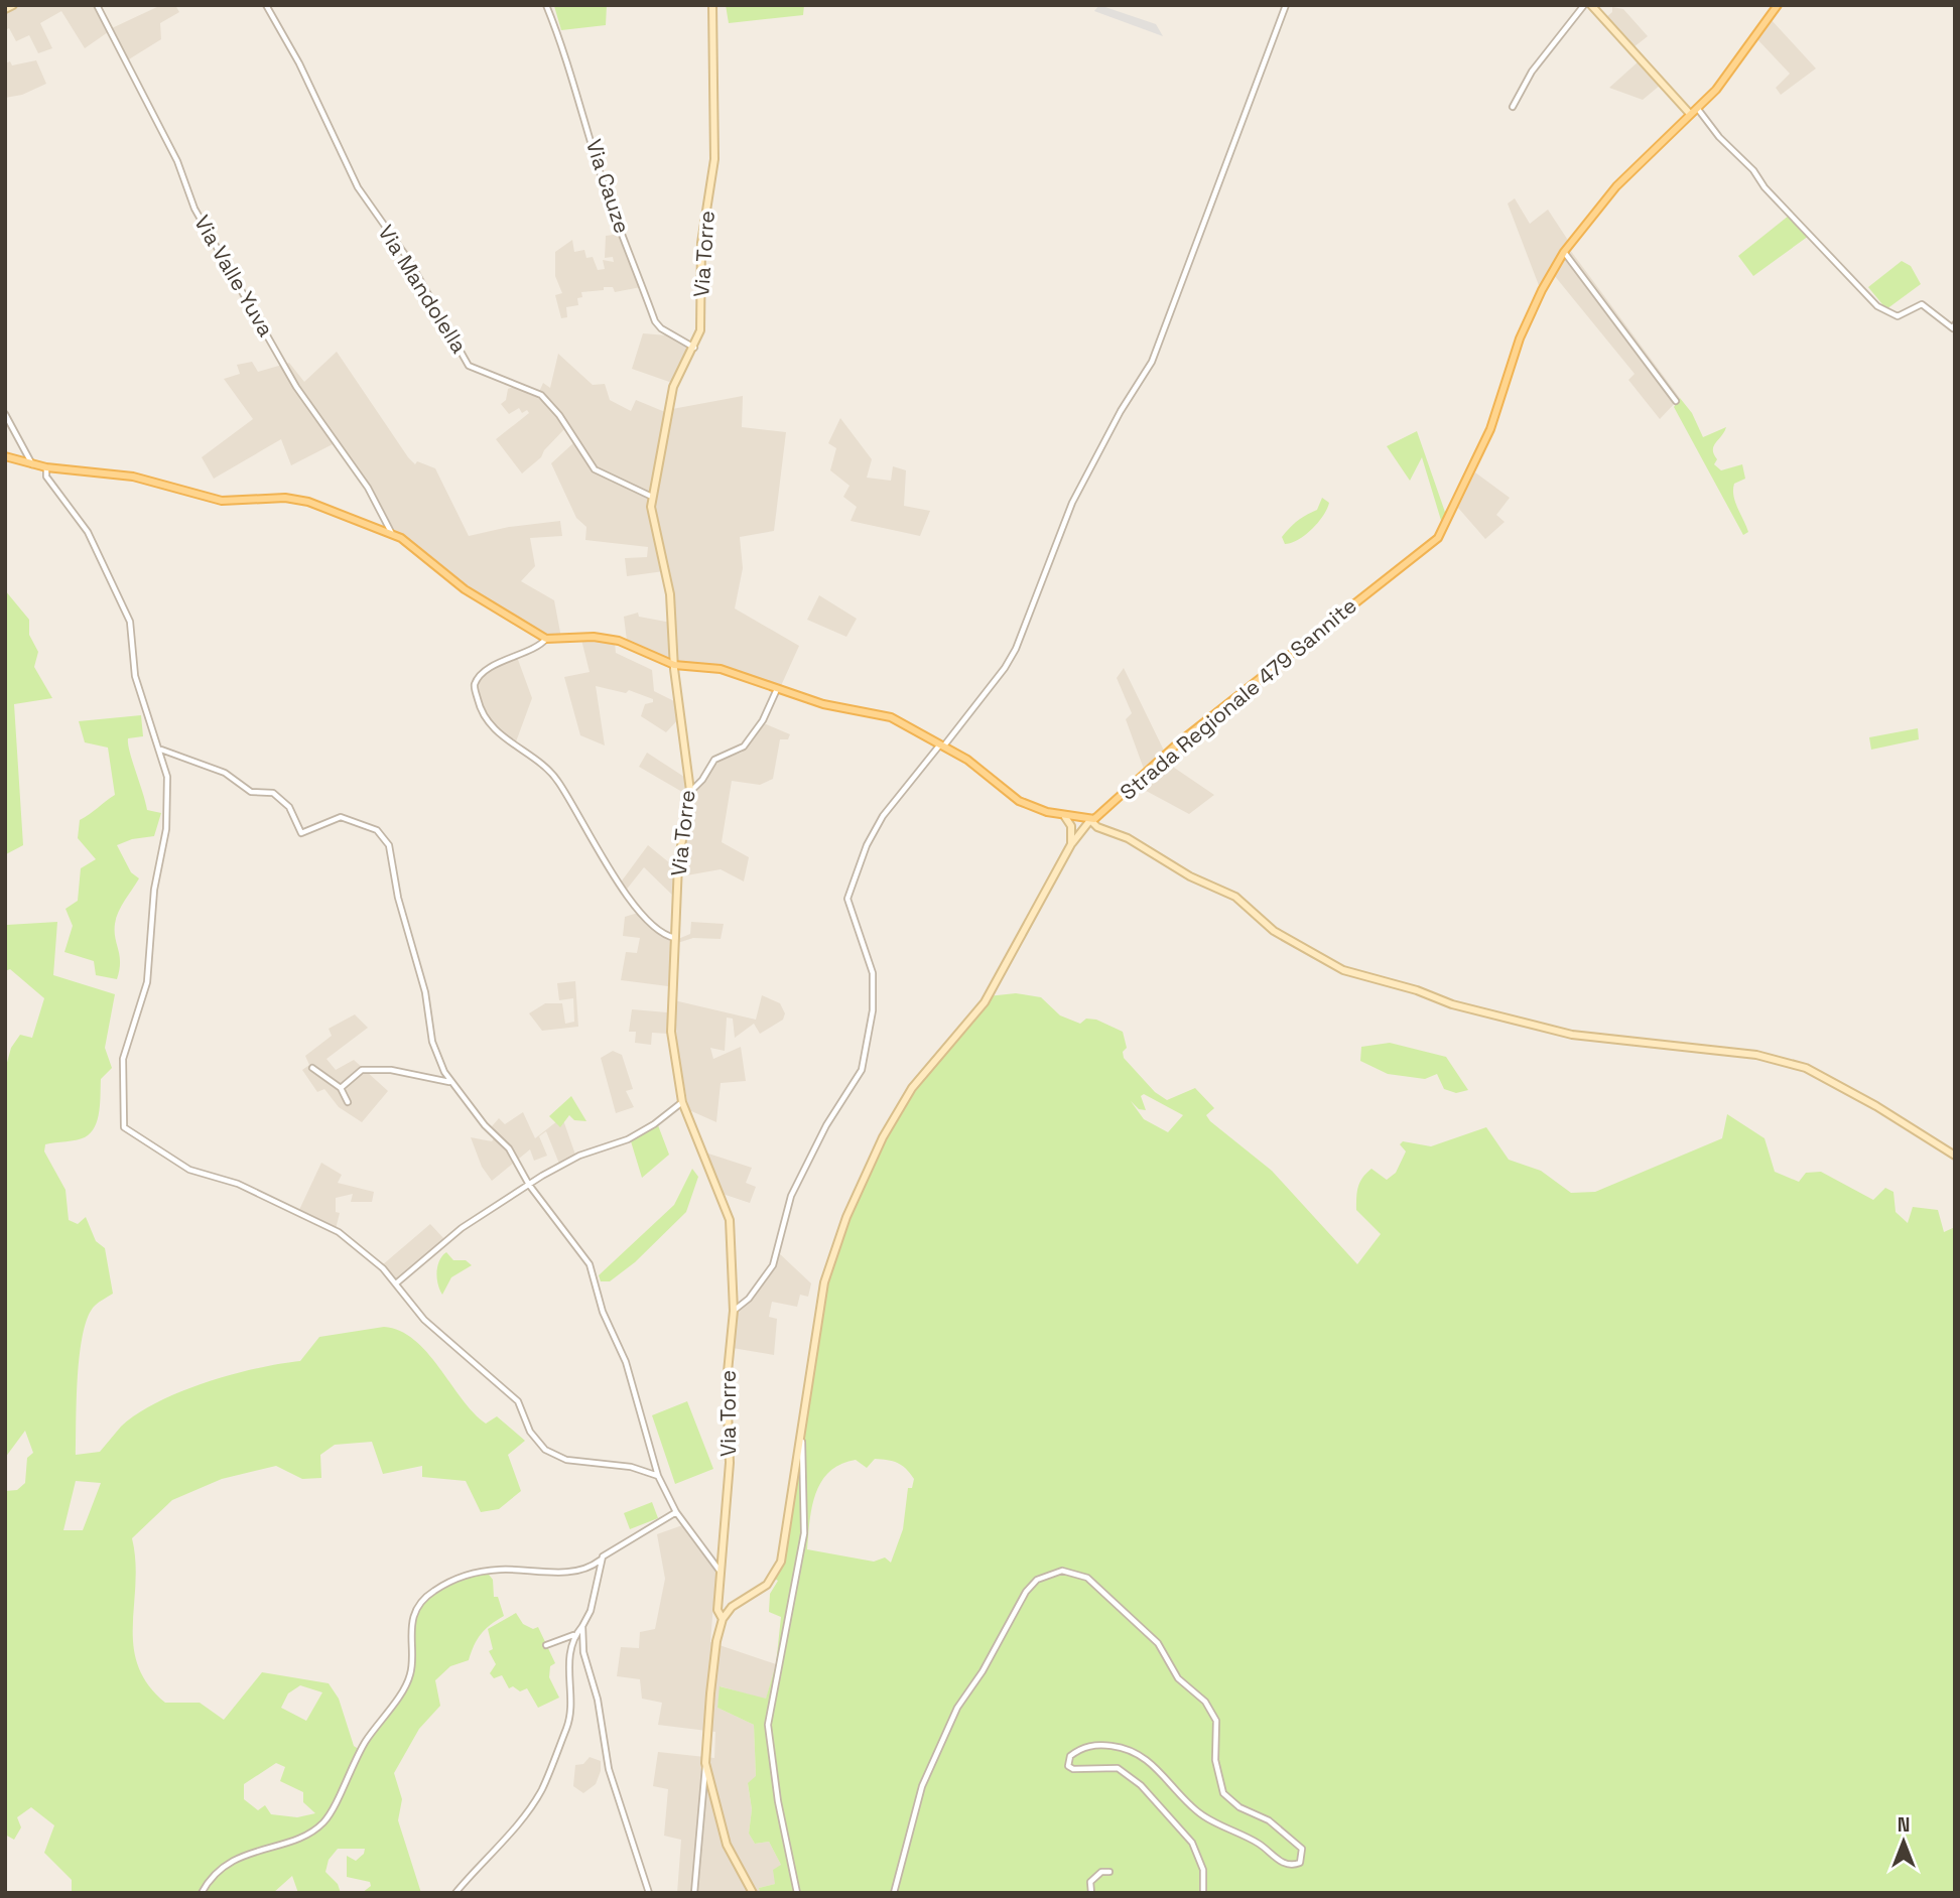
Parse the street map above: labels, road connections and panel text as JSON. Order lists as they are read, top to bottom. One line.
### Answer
{"streets":{"main road":["Via Torre","Strada Regionale 479 Sannite"],"street":["Via Cauze","Via Valle Yuva","Via Mandolella"]},"crossings":[["Via Cauze","Via Torre"],["Via Torre","Via Mandolella"]],"north":"top"}
